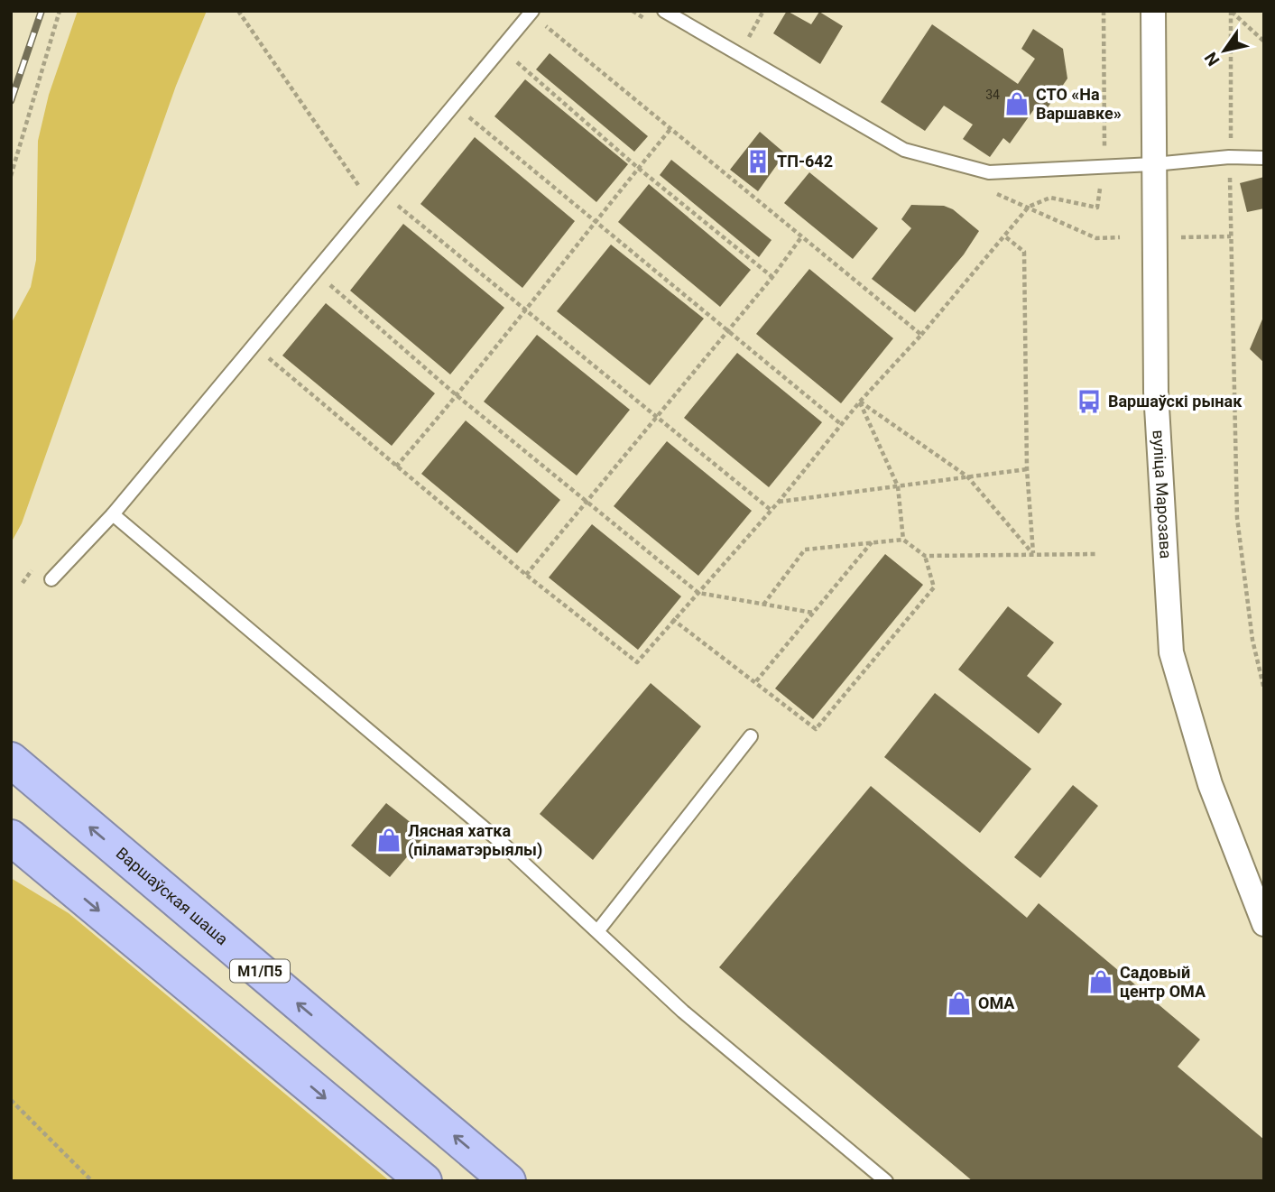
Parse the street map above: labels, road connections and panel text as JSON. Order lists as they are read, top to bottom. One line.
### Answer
{"streets":{"highway":["Варшаўская шаша","М1/П5"],"street":["вуліца Марозава"]},"places":{"shop":["СТО «На Варшавке»","Лясная хатка (піламатэрыялы)","Садовый центр ОМА","ОМА"],"building":["ТП-642"],"bus stop":["Варшаўскі рынак"]},"house_numbers":["34"],"north":"bottom left"}
